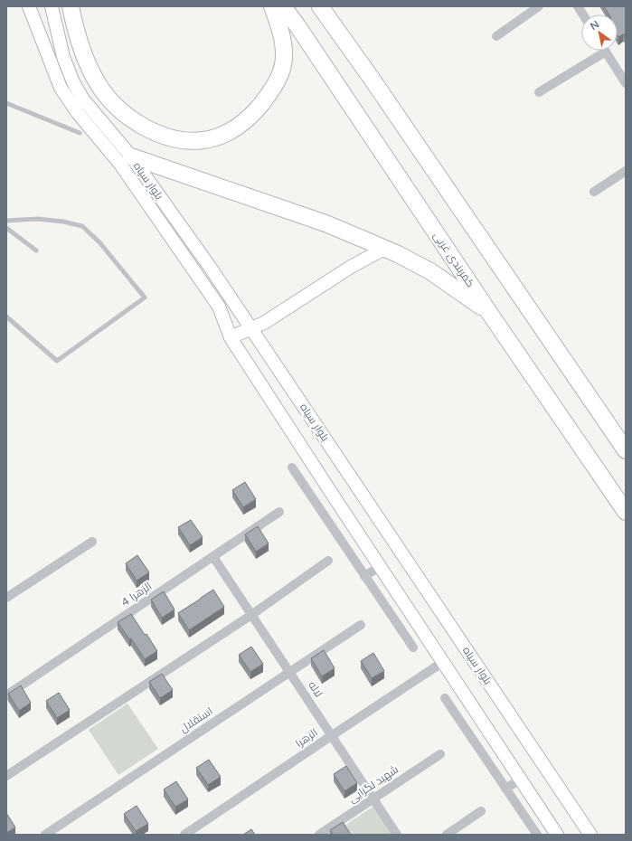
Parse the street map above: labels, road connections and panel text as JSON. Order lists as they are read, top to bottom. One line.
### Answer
{"streets":{"highway":["کمربندی غربی"],"main road":["بلوار سپاه"],"street":["الزهرا 4","لاله","استقلال","الزهرا","شهید لگزایی"]},"crossings":[["بلوار سپاه","الزهرا"],["الزهرا 4","لاله"],["لاله","استقلال"],["لاله","الزهرا"],["لاله","شهید لگزایی"]],"north":"top left"}
